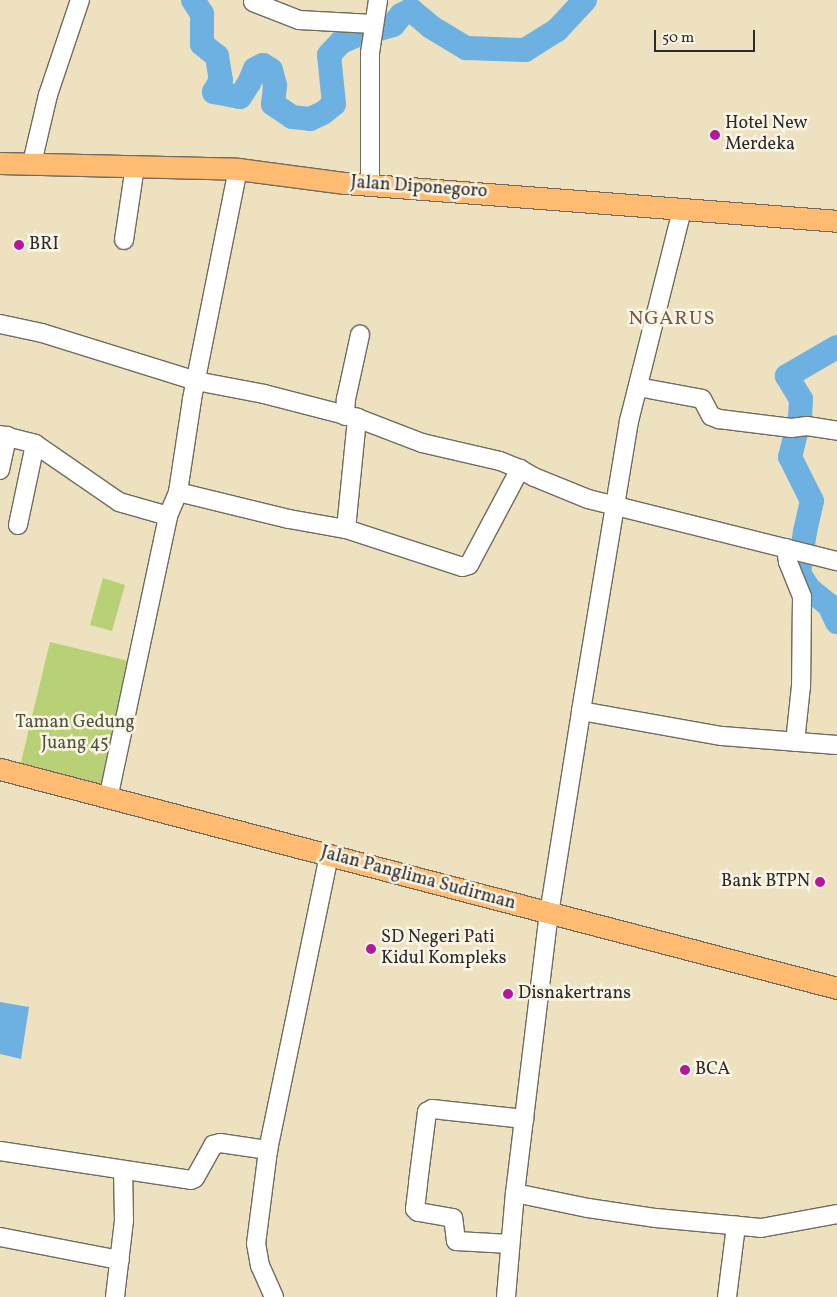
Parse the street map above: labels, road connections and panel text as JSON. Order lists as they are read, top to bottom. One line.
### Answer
{"streets":{"main road":["Jalan Diponegoro","Jalan Panglima Sudirman"]},"districts":["NGARUS"],"parks":["Taman Gedung Juang 45"],"places":["Hotel New Merdeka","BRI","Bank BTPN","SD Negeri Pati Kidul Kompleks","Disnakertrans","BCA"],"scale_bar":"50 m"}
